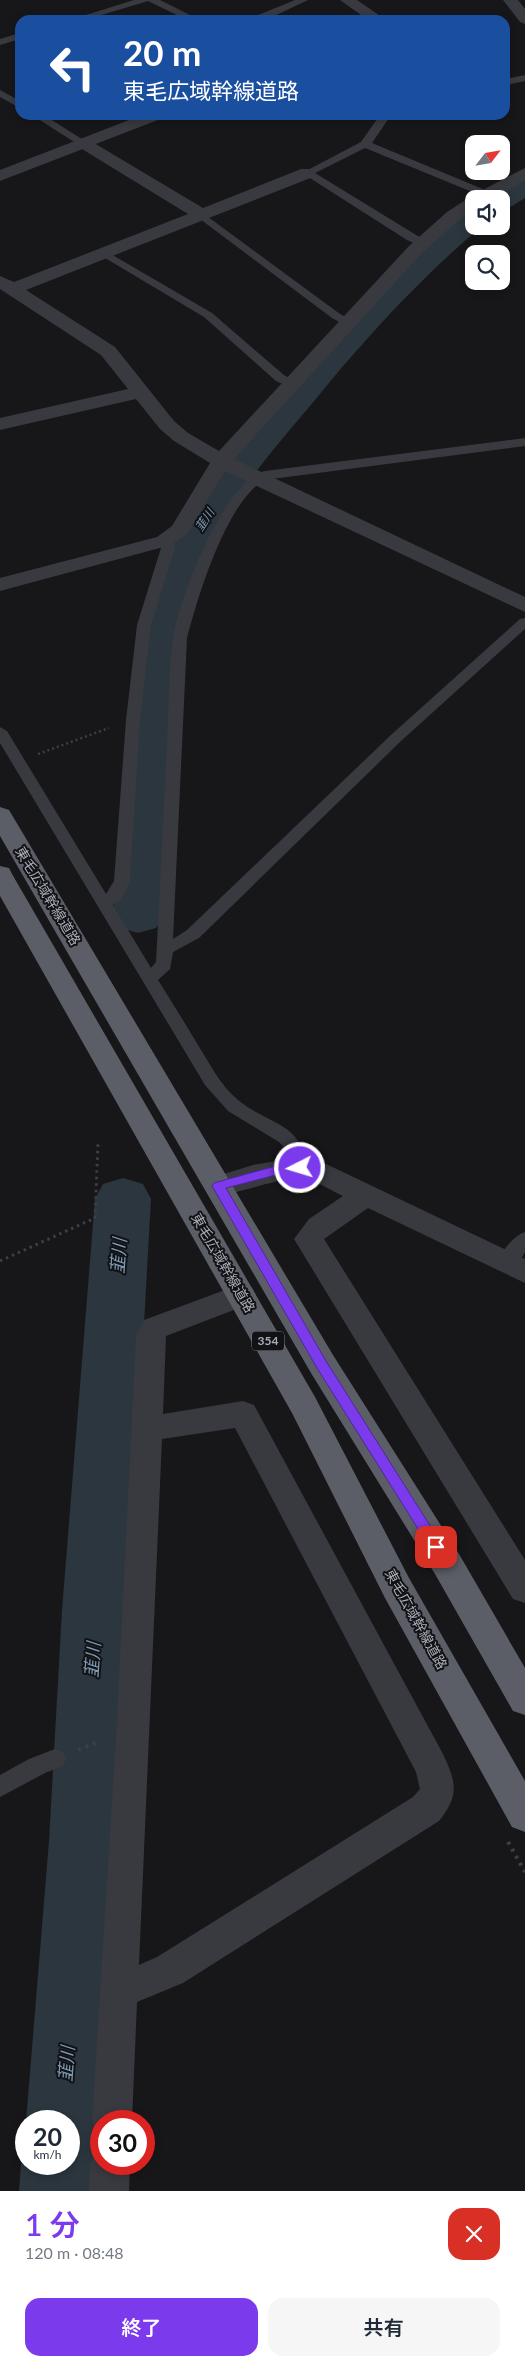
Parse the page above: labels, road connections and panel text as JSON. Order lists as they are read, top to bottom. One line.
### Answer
{"streets":{"highway":["東毛広域幹線道路","354"]},"water":["韮川"],"north":"top right","page":{"turn":["20 m","東毛広域幹線道路"],"speed":"20 km/h","limit":"30","heading":["1 分","120 m · 08:48"],"buttons":["終了","共有"]}}
